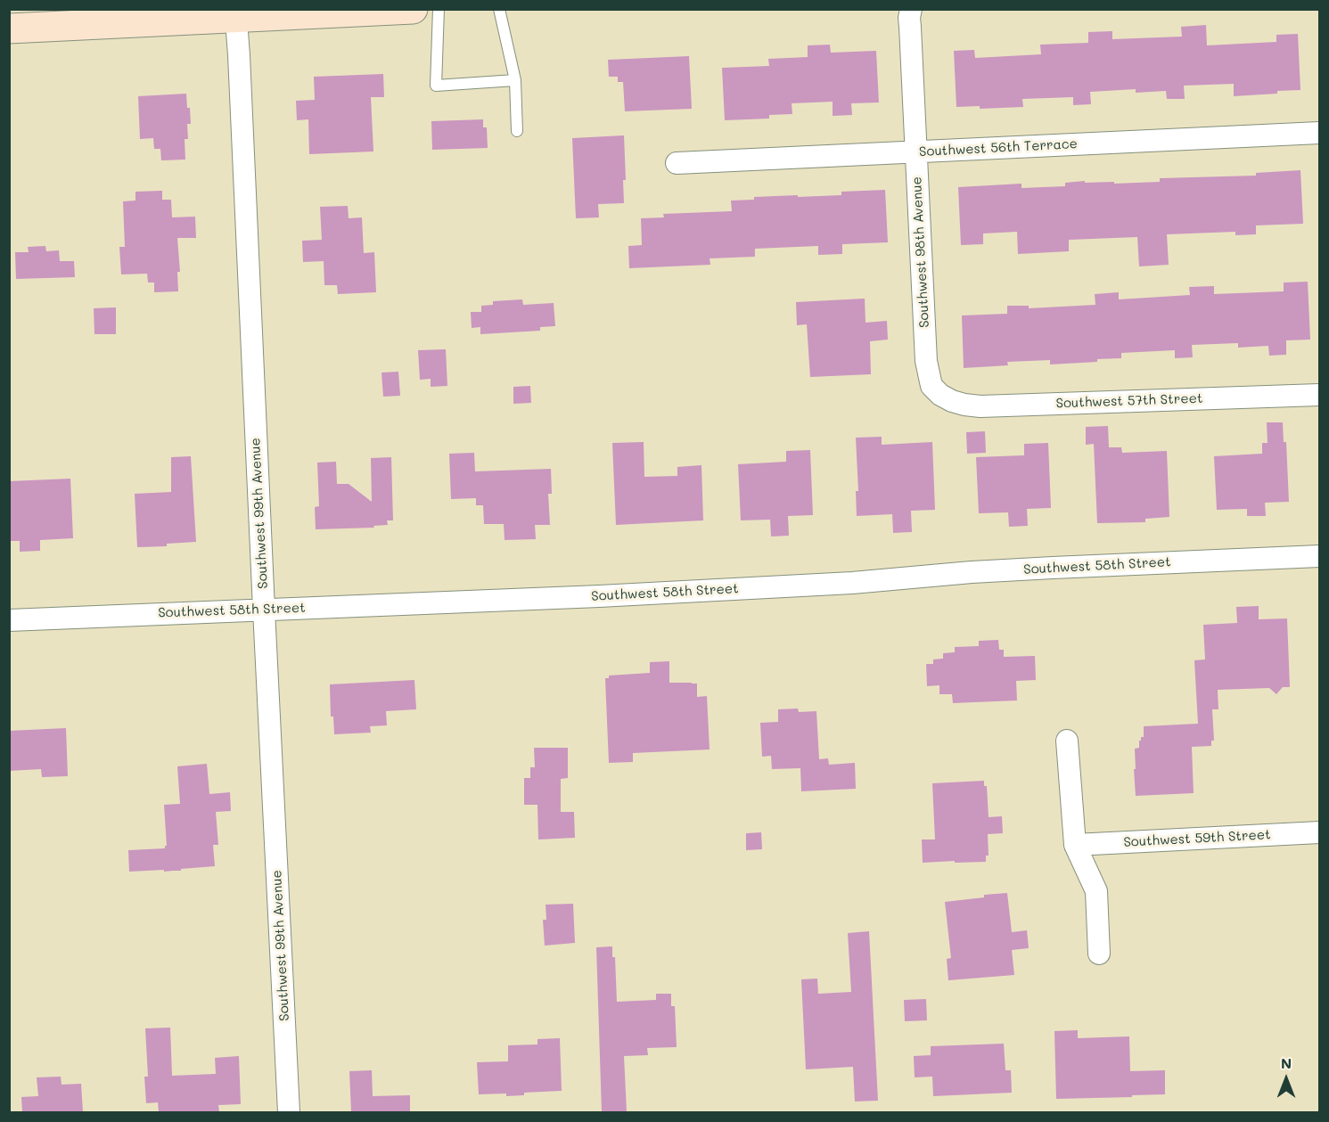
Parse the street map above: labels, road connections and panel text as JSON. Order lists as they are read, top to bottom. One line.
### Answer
{"streets":{"street":["Southwest 56th Terrace","Southwest 98th Avenue","Southwest 57th Street","Southwest 99th Avenue","Southwest 58th Street","Southwest 59th Street"]},"crossings":[["Southwest 56th Terrace","Southwest 98th Avenue"],["Southwest 98th Avenue","Southwest 57th Street"],["Southwest 99th Avenue","Southwest 58th Street"]],"north":"top"}
